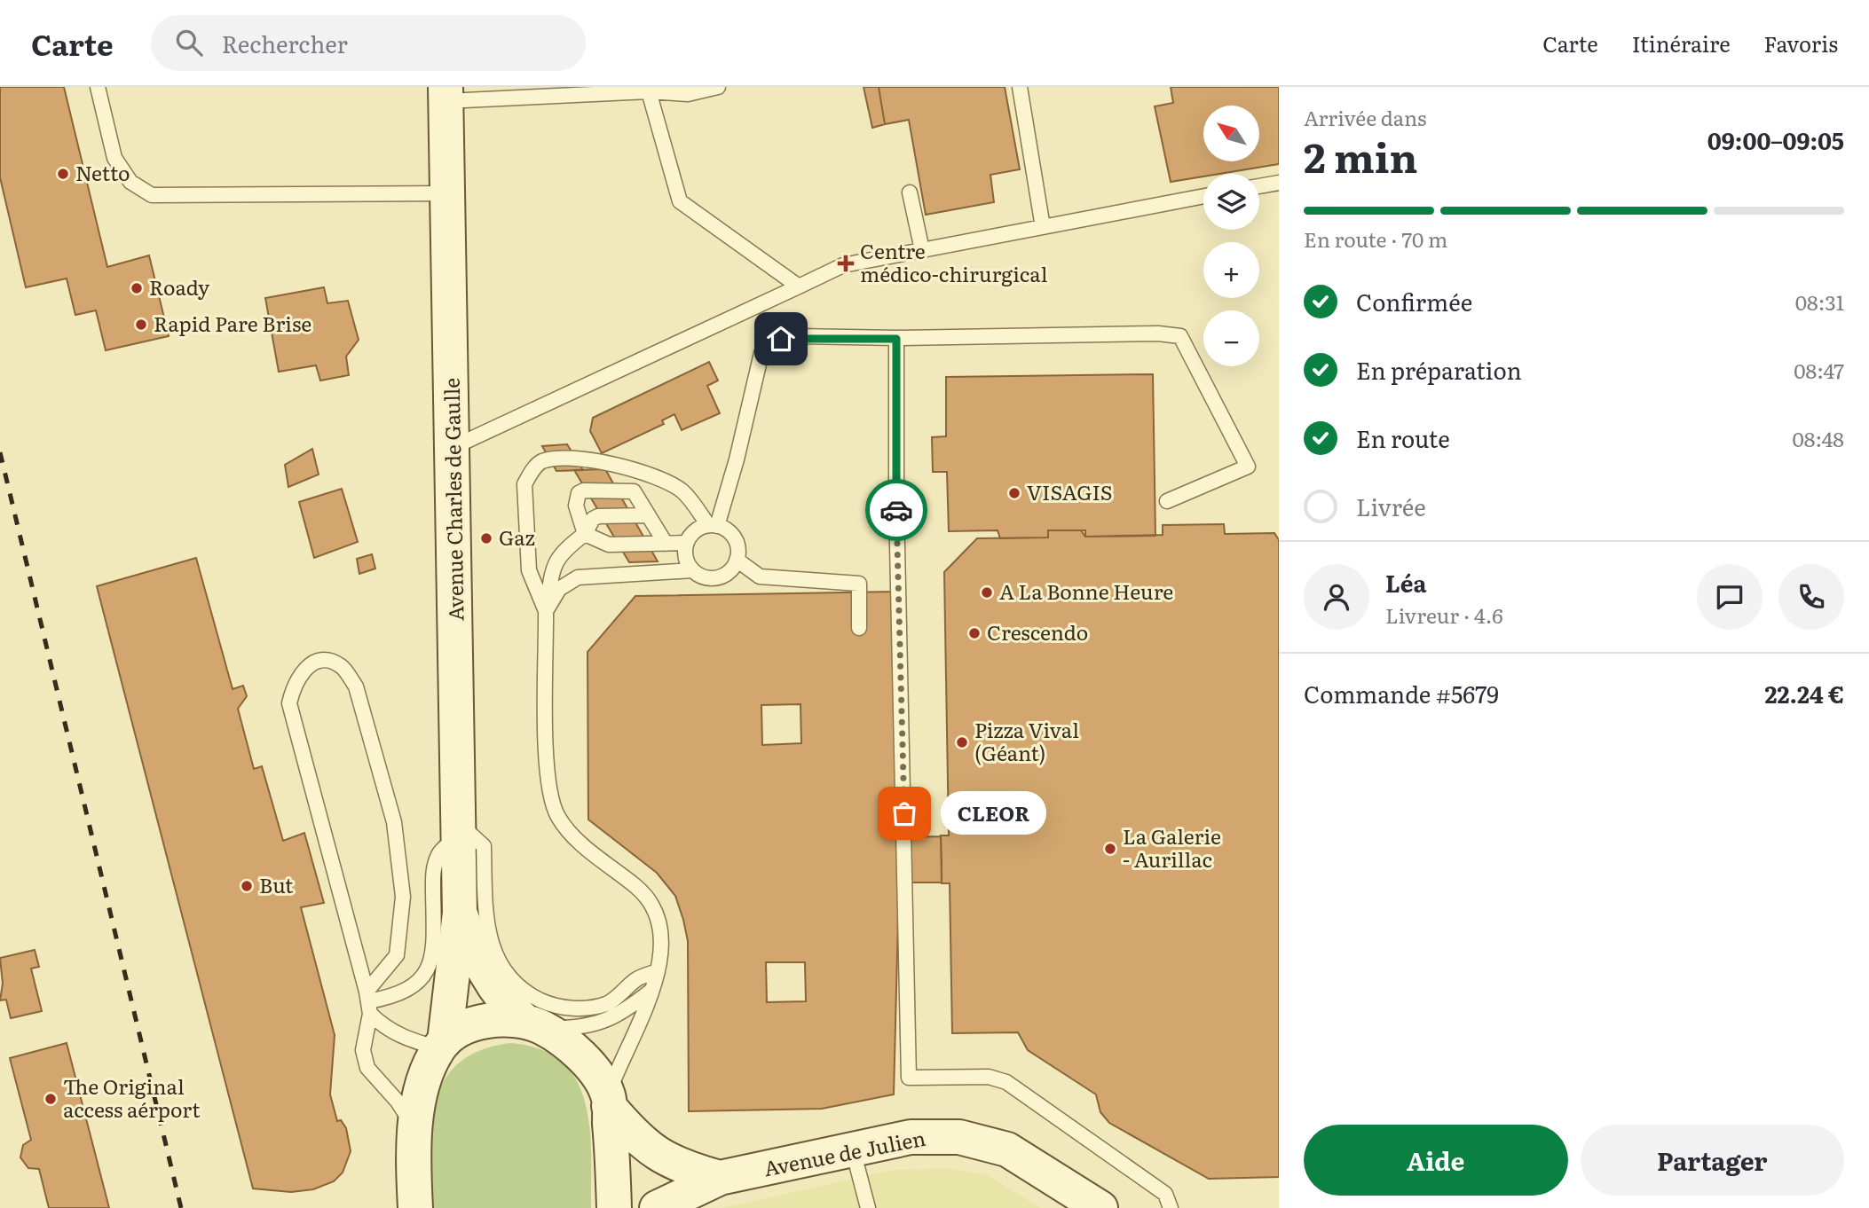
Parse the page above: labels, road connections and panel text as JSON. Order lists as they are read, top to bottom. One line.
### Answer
{"streets":{"main road":["Avenue Charles de Gaulle","Avenue de Julien"]},"crossings":[["Avenue Charles de Gaulle","Avenue de Julien"]],"places":{"other":["Netto","Roady","Rapid Pare Brise","VISAGIS","Gaz","A La Bonne Heure","Crescendo","Pizza Vival (Géant)","CLEOR","La Galerie - Aurillac","But","The Original access aérport"],"health":["Centre médico-chirurgical"]},"north":"top left","page":{"header":"Carte","search":"Rechercher","nav":["Carte","Itinéraire","Favoris"],"heading":["2 min","Arrivée dans","09:00–09:05"],"panel":["Léa","Livreur · 4.6","Commande #5679","22.24 €"],"map_buttons":["+","−"],"bar":"En route · 70 m","list":[["Confirmée","08:31"],["En préparation","08:47"],["En route","08:48"],"Livrée"],"bubble":"CLEOR","buttons":["Aide","Partager"]}}
